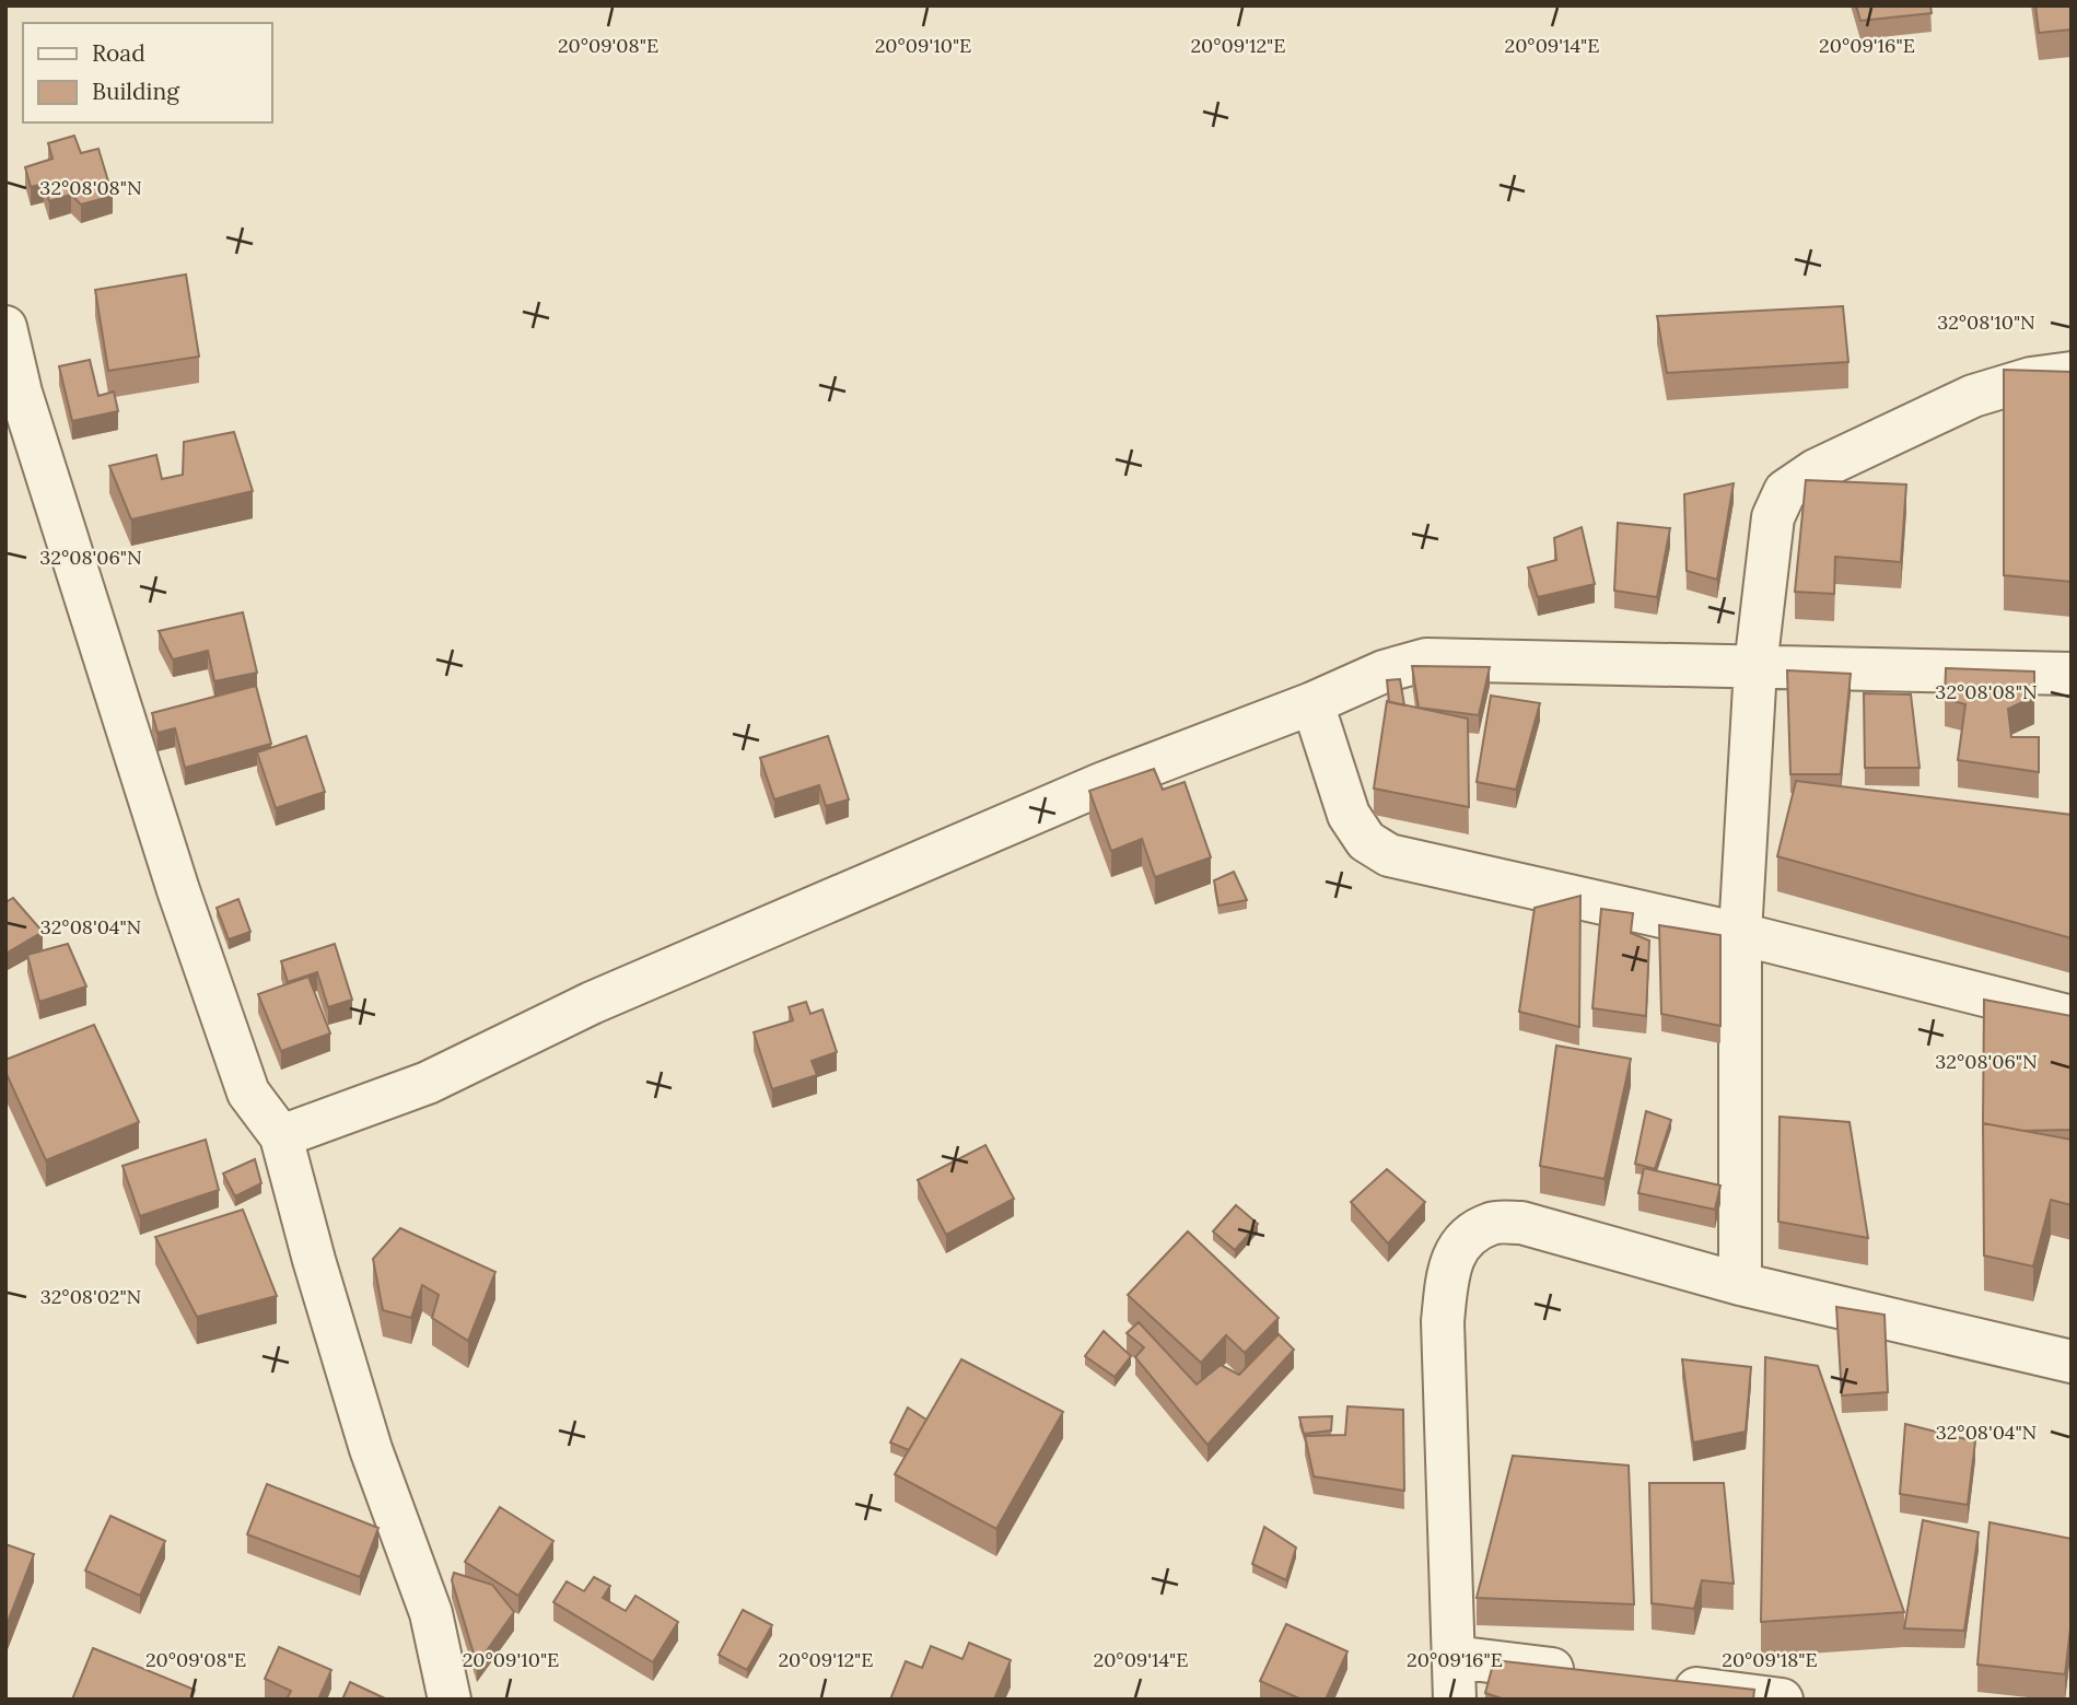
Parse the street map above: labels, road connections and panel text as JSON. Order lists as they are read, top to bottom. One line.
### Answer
{"legend":["Road","Building"],"coordinates":["20°09'08\"E","20°09'10\"E","20°09'12\"E","20°09'14\"E","20°09'16\"E","32°08'08\"N","32°08'10\"N","32°08'06\"N","32°08'04\"N","32°08'02\"N","20°09'18\"E"]}
